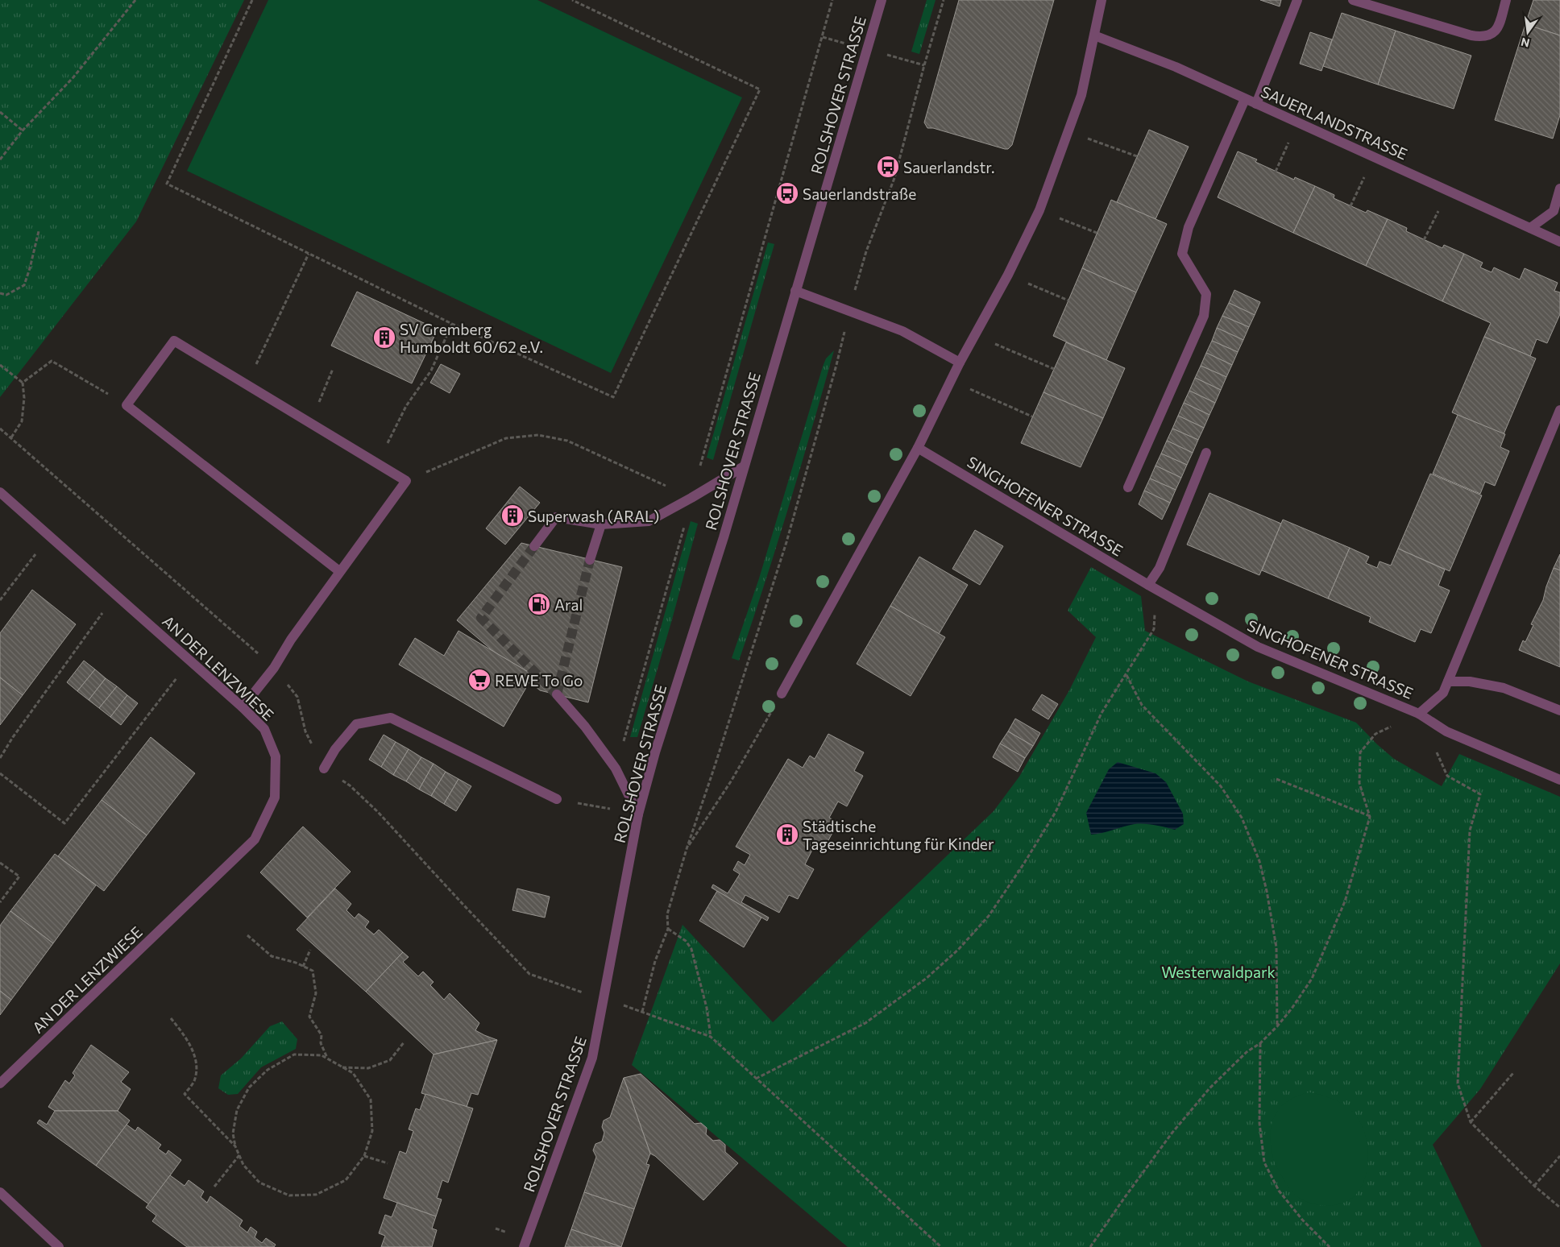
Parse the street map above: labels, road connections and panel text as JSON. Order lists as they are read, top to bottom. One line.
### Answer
{"streets":{"street":["ROLSHOVER STRASSE","SAUERLANDSTRASSE","SINGHOFENER STRASSE","AN DER LENZWIESE"]},"parks":["Westerwaldpark"],"places":{"bus stop":["Sauerlandstr.","Sauerlandstraße"],"building":["SV Gremberg Humboldt 60/62 e.V.","Superwash (ARAL)","Städtische Tageseinrichtung für Kinder"],"fuel station":["Aral"],"supermarket":["REWE To Go"]},"north":"bottom"}
